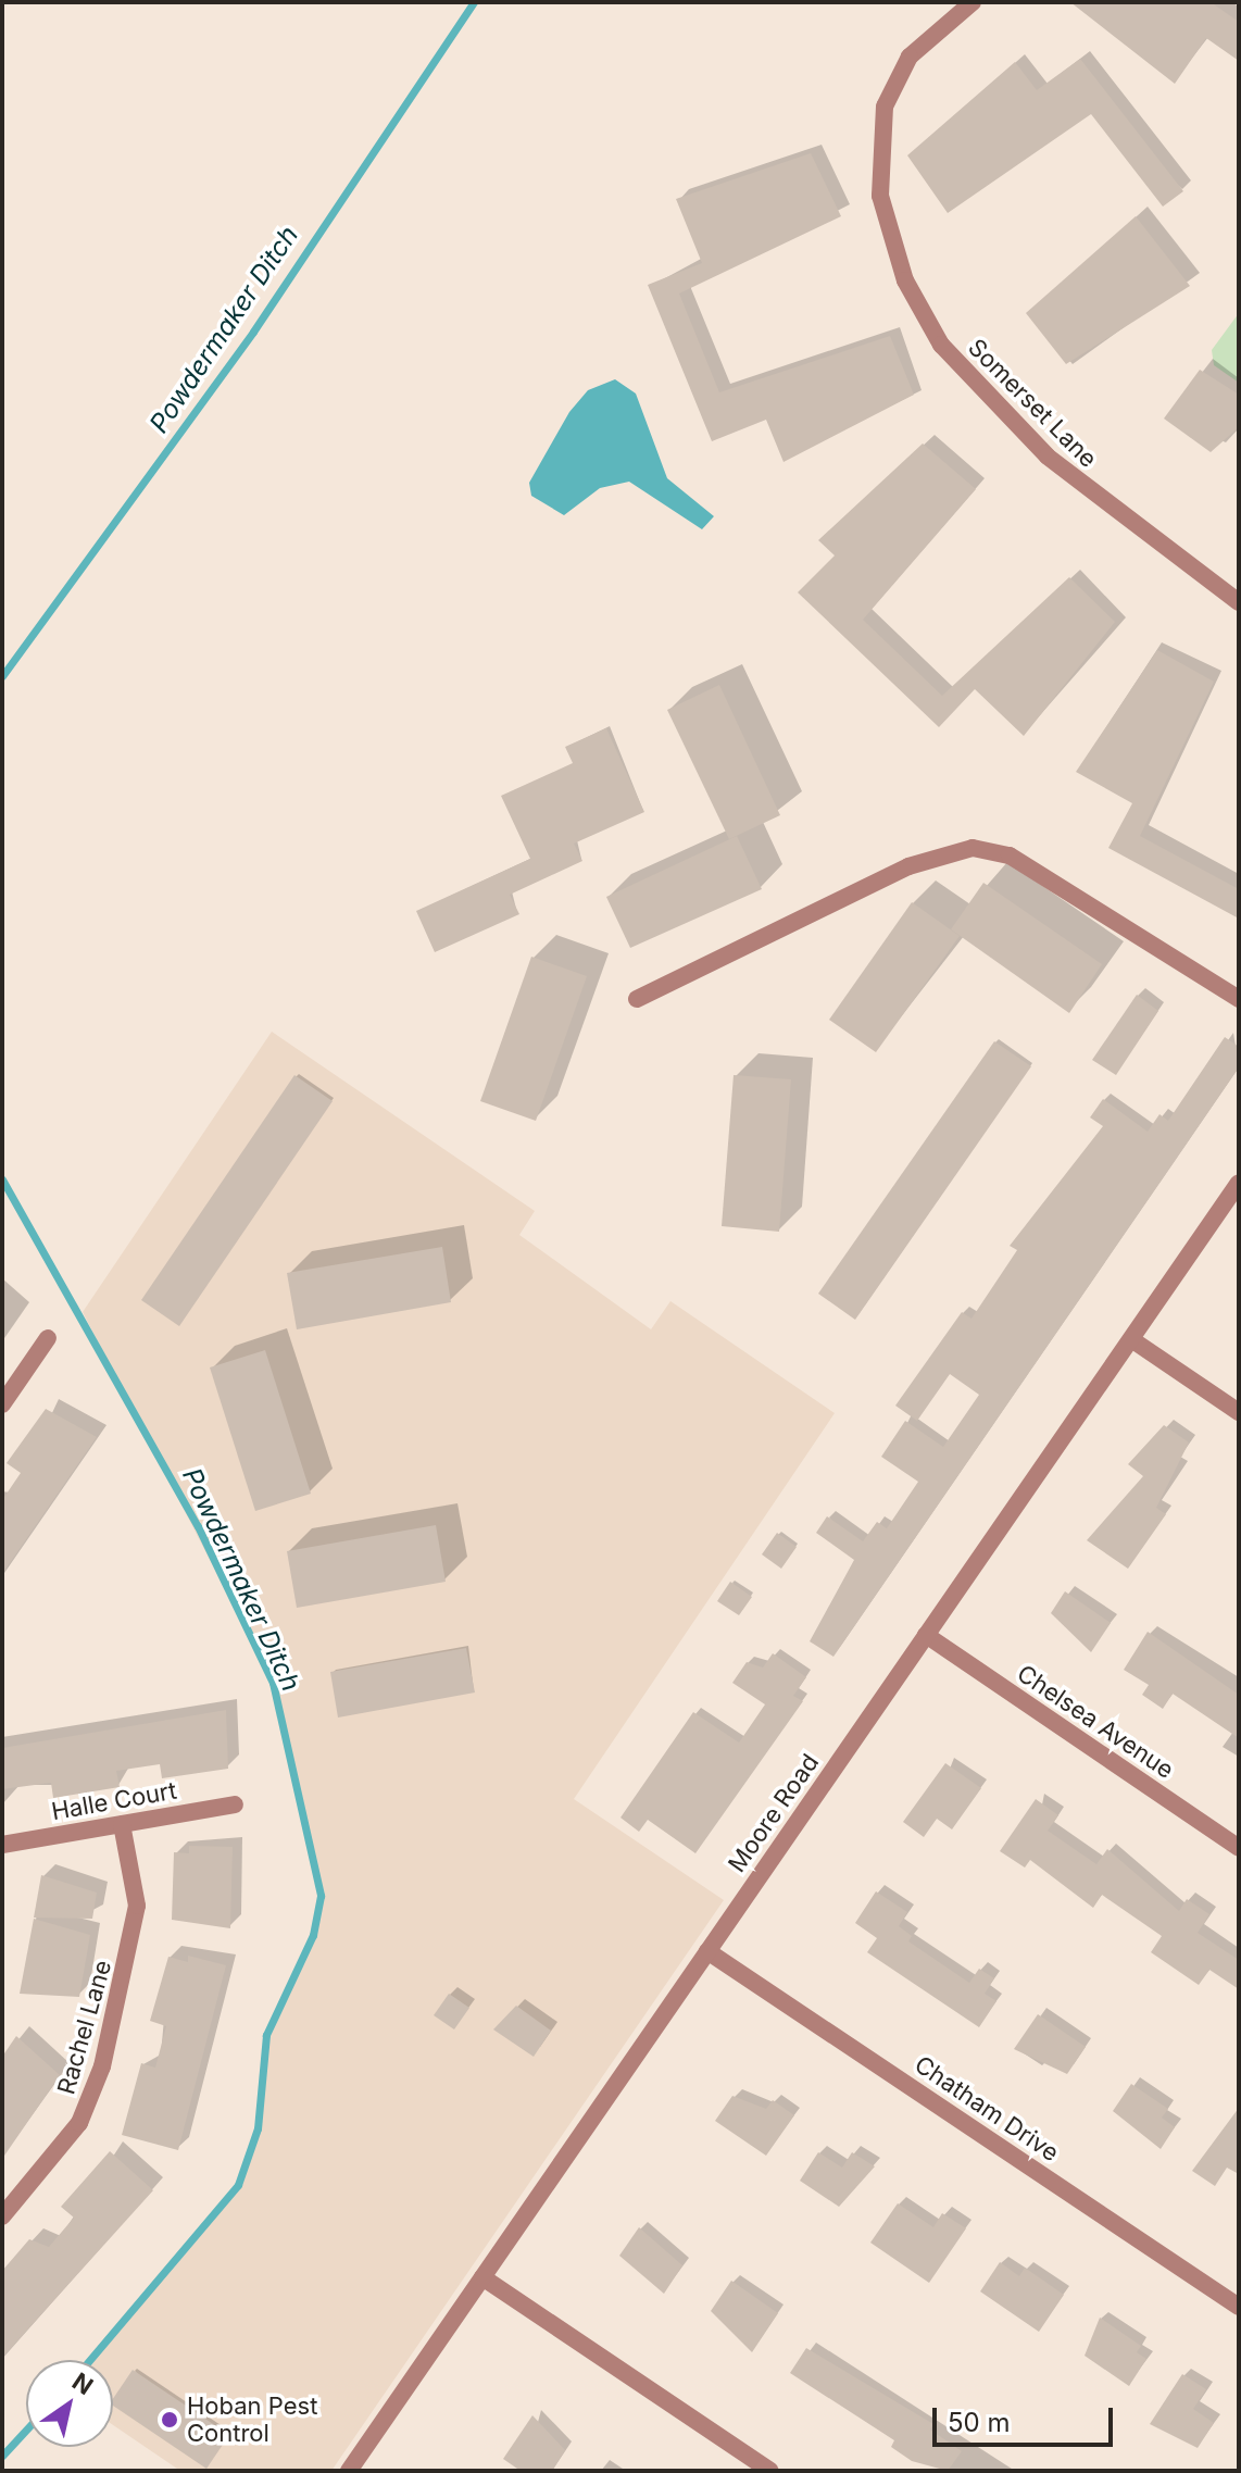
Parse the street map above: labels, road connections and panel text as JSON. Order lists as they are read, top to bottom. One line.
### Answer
{"streets":{"street":["Somerset Lane","Chelsea Avenue","Halle Court","Moore Road","Rachel Lane","Chatham Drive"]},"crossings":[["Chelsea Avenue","Moore Road"],["Halle Court","Rachel Lane"],["Moore Road","Chatham Drive"]],"water":["Powdermaker Ditch"],"places":["Hoban Pest Control"],"scale_bar":"50 m","north":"top right"}
